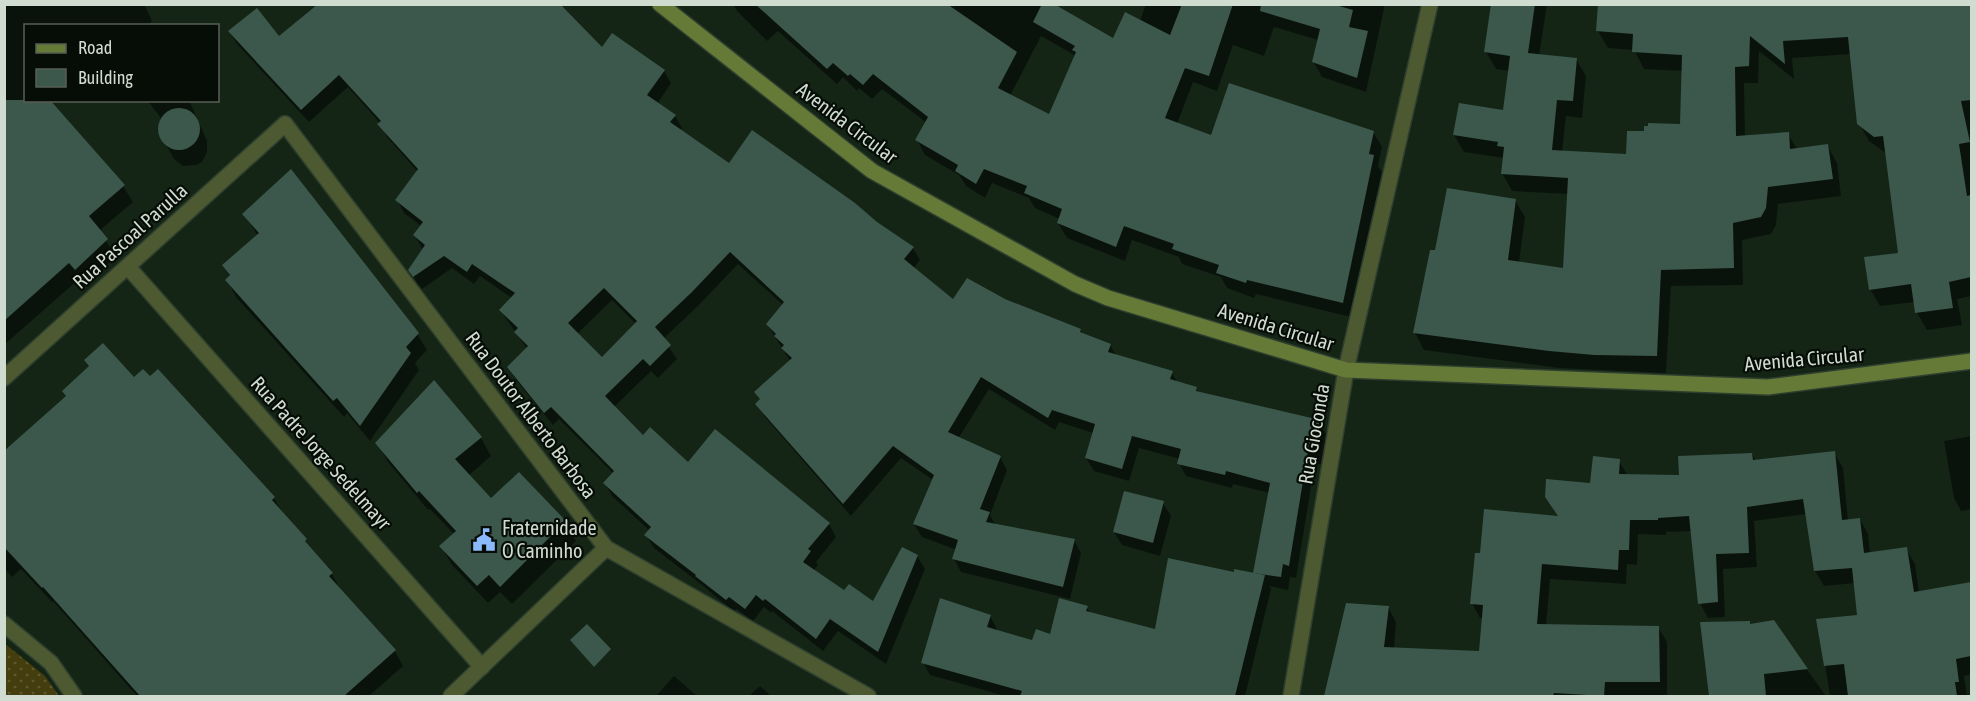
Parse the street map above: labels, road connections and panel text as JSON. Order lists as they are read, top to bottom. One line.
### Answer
{"streets":{"street":["Avenida Circular","Rua Pascoal Parulla","Rua Doutor Alberto Barbosa","Rua Gioconda","Rua Padre Jorge Sedelmayr"]},"crossings":[["Avenida Circular","Rua Gioconda"],["Rua Pascoal Parulla","Rua Doutor Alberto Barbosa"],["Rua Pascoal Parulla","Rua Padre Jorge Sedelmayr"]],"places":{"public building":["Fraternidade O Caminho"]},"legend":["Road","Building"]}
